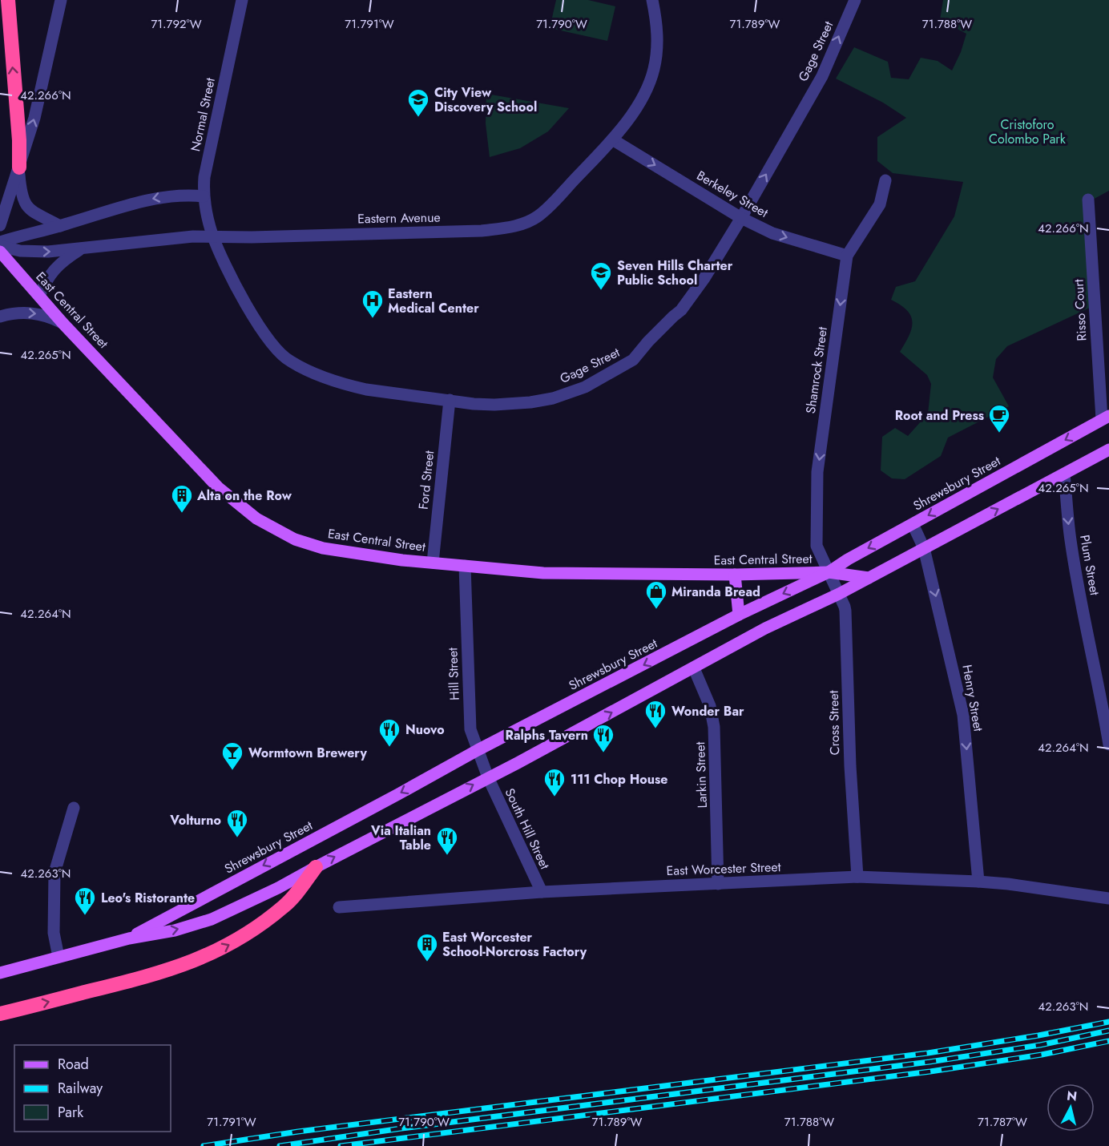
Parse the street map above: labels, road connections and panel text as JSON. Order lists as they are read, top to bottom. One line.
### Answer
{"streets":{"main road":["East Central Street","Shrewsbury Street"],"street":["Gage Street","Normal Street","Berkeley Street","Eastern Avenue","Risso Court","Shamrock Street","Ford Street","Plum Street","Hill Street","Henry Street","Cross Street","Larkin Street","South Hill Street","East Worcester Street"]},"crossings":[["Gage Street","Normal Street"],["Gage Street","Berkeley Street"],["Gage Street","Eastern Avenue"],["Gage Street","Ford Street"],["Normal Street","Eastern Avenue"],["Berkeley Street","Eastern Avenue"],["Berkeley Street","Shamrock Street"],["East Central Street","Shamrock Street"],["East Central Street","Ford Street"],["East Central Street","Shrewsbury Street"],["East Central Street","Hill Street"],["East Central Street","Cross Street"],["Risso Court","Shrewsbury Street"],["Shamrock Street","Shrewsbury Street"],["Shamrock Street","Cross Street"],["Shrewsbury Street","Plum Street"],["Shrewsbury Street","Hill Street"],["Shrewsbury Street","Henry Street"],["Shrewsbury Street","Cross Street"],["Shrewsbury Street","Larkin Street"],["Shrewsbury Street","South Hill Street"],["Hill Street","South Hill Street"],["Henry Street","East Worcester Street"],["Cross Street","East Worcester Street"],["Larkin Street","East Worcester Street"],["South Hill Street","East Worcester Street"]],"one_way":["Berkeley Street","Shamrock Street","Plum Street","Henry Street"],"parks":["Cristoforo Colombo Park"],"places":{"school or university":["City View Discovery School","Seven Hills Charter Public School"],"hospital":["Eastern Medical Center"],"cafe":["Root and Press"],"building":["Alta on the Row","East Worcester School-Norcross Factory"],"shop":["Miranda Bread"],"restaurant":["Wonder Bar","Nuovo","Ralphs Tavern","111 Chop House","Volturno","Via Italian Table","Leo's Ristorante"],"bar":["Wormtown Brewery"]},"legend":["Road","Railway","Park"],"north":"top","coordinates":["71.792°W","71.791°W","71.790°W","71.789°W","71.788°W","42.266°N","42.265°N","42.264°N","42.263°N","71.787°W"]}
